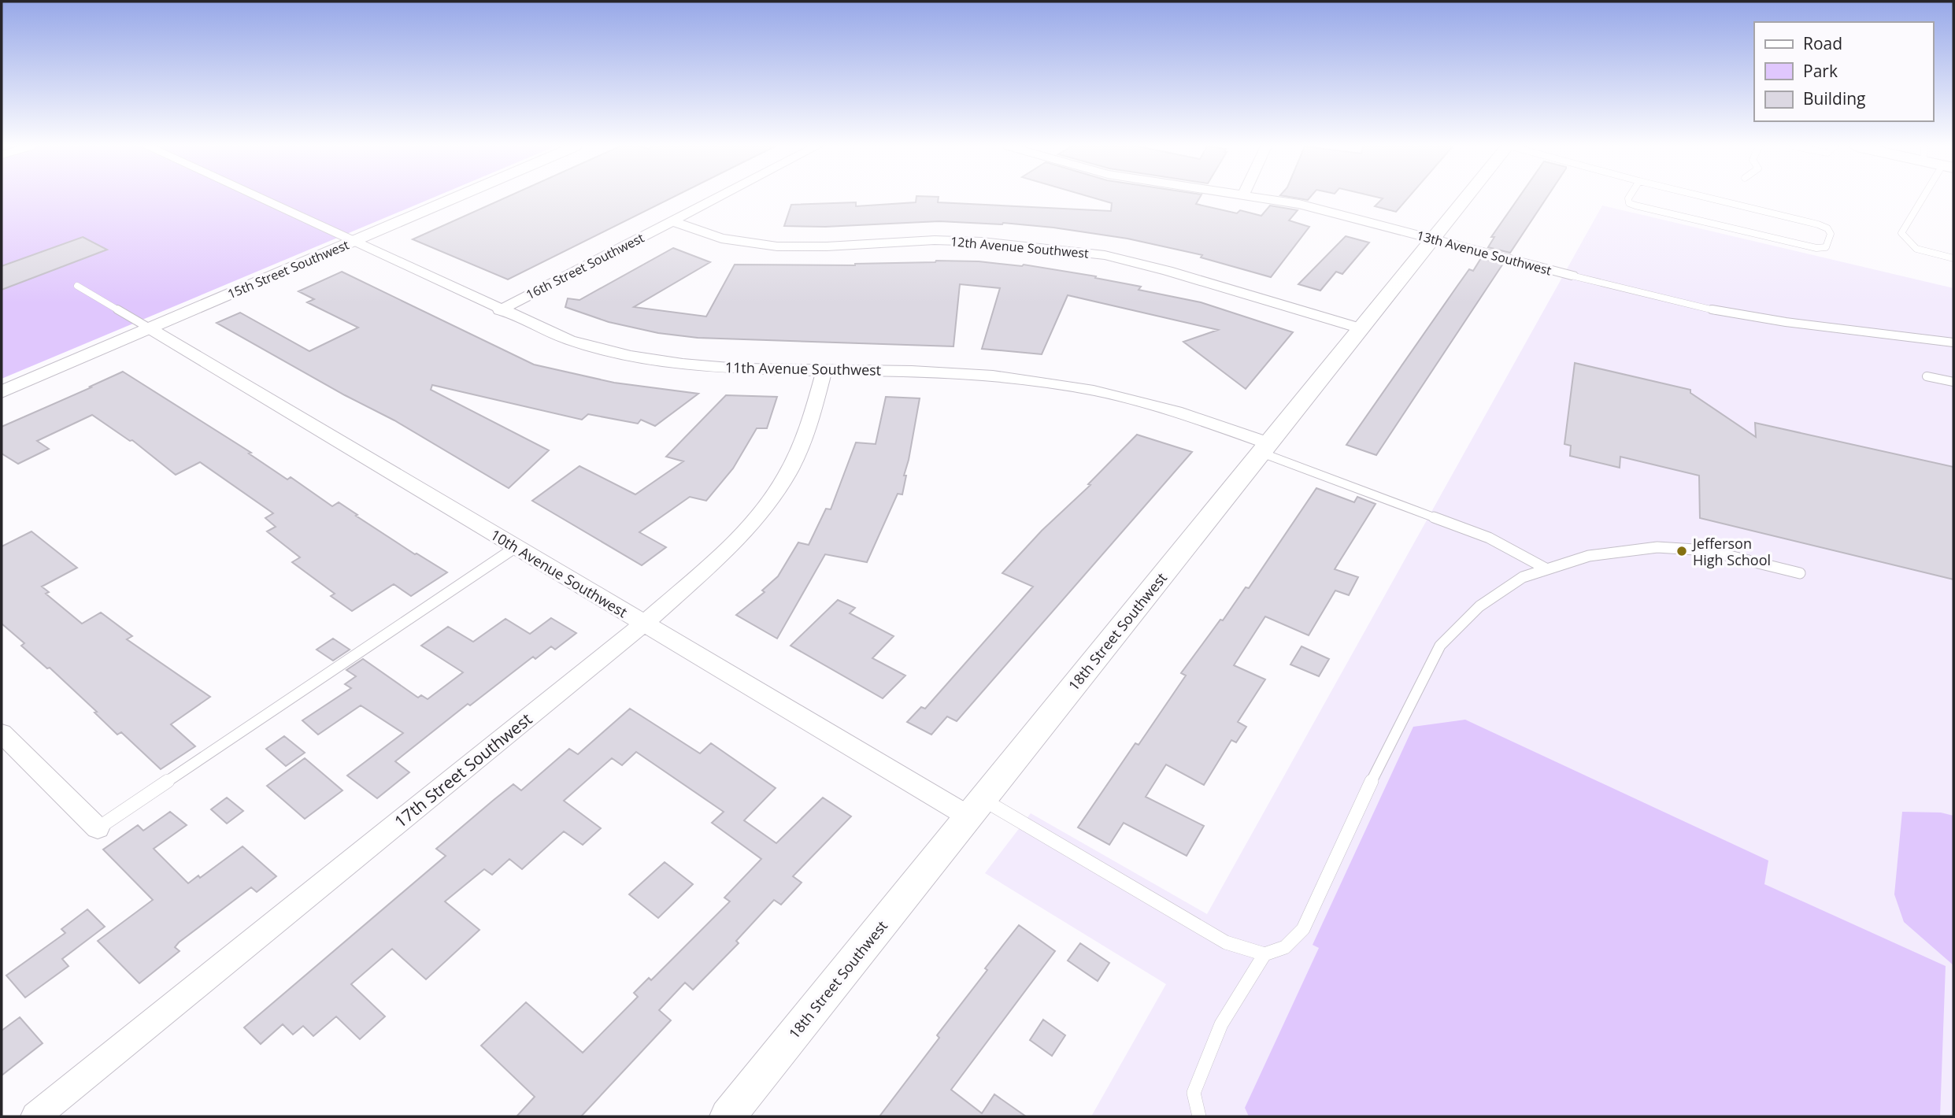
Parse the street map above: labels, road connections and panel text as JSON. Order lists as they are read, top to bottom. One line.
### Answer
{"streets":{"street":["12th Avenue Southwest","13th Avenue Southwest","16th Street Southwest","15th Street Southwest","11th Avenue Southwest","10th Avenue Southwest","18th Street Southwest","17th Street Southwest"]},"crossings":[["12th Avenue Southwest","16th Street Southwest"],["12th Avenue Southwest","18th Street Southwest"],["13th Avenue Southwest","18th Street Southwest"],["16th Street Southwest","11th Avenue Southwest"],["15th Street Southwest","11th Avenue Southwest"],["15th Street Southwest","10th Avenue Southwest"],["11th Avenue Southwest","18th Street Southwest"],["11th Avenue Southwest","17th Street Southwest"],["10th Avenue Southwest","18th Street Southwest"],["10th Avenue Southwest","17th Street Southwest"]],"places":["Jefferson High School"],"legend":["Road","Park","Building"]}
